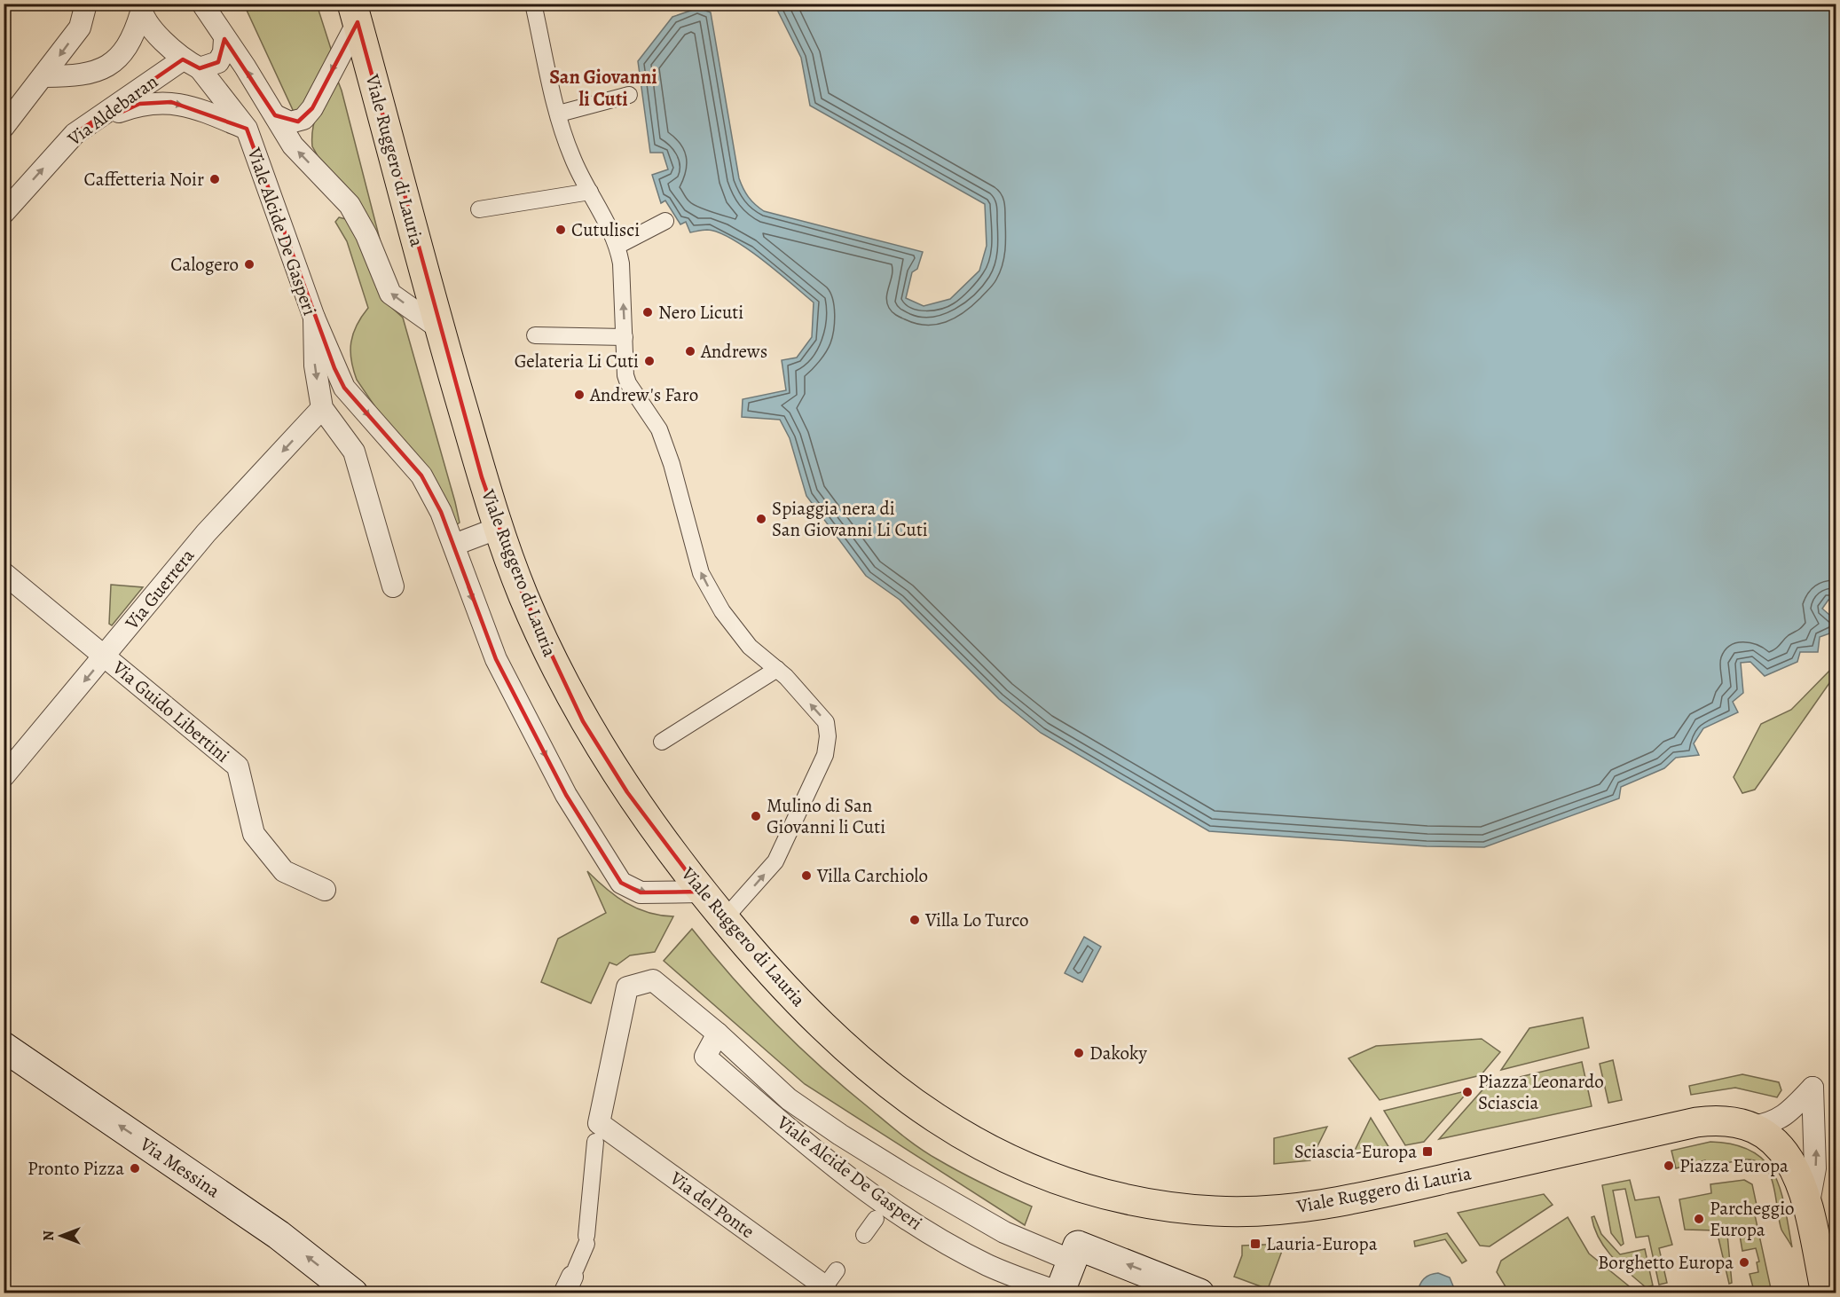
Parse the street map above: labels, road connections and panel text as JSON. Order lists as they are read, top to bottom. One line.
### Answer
{"streets":{"main road":["Viale Ruggero di Lauria","Viale Alcide De Gasperi","Via Messina"],"street":["Via Aldebaran","Via Guerrera","Via Guido Libertini","Via del Ponte"]},"crossings":[["Via Aldebaran","Viale Alcide De Gasperi"],["Viale Alcide De Gasperi","Via Guerrera"],["Viale Alcide De Gasperi","Via del Ponte"],["Via Guerrera","Via Guido Libertini"]],"one_way":["Via Guerrera","Via Messina"],"districts":["San Giovanni li Cuti"],"places":{"other":["Caffetteria Noir","Cutulisci","Calogero","Nero Licuti","Andrews","Gelateria Li Cuti","Andrew's Faro","Spiaggia nera di San Giovanni Li Cuti","Mulino di San Giovanni li Cuti","Villa Carchiolo","Villa Lo Turco","Dakoky","Piazza Leonardo Sciascia","Piazza Europa","Pronto Pizza","Parcheggio Europa","Borghetto Europa"],"transit":["Sciascia-Europa","Lauria-Europa"]},"north":"left"}
